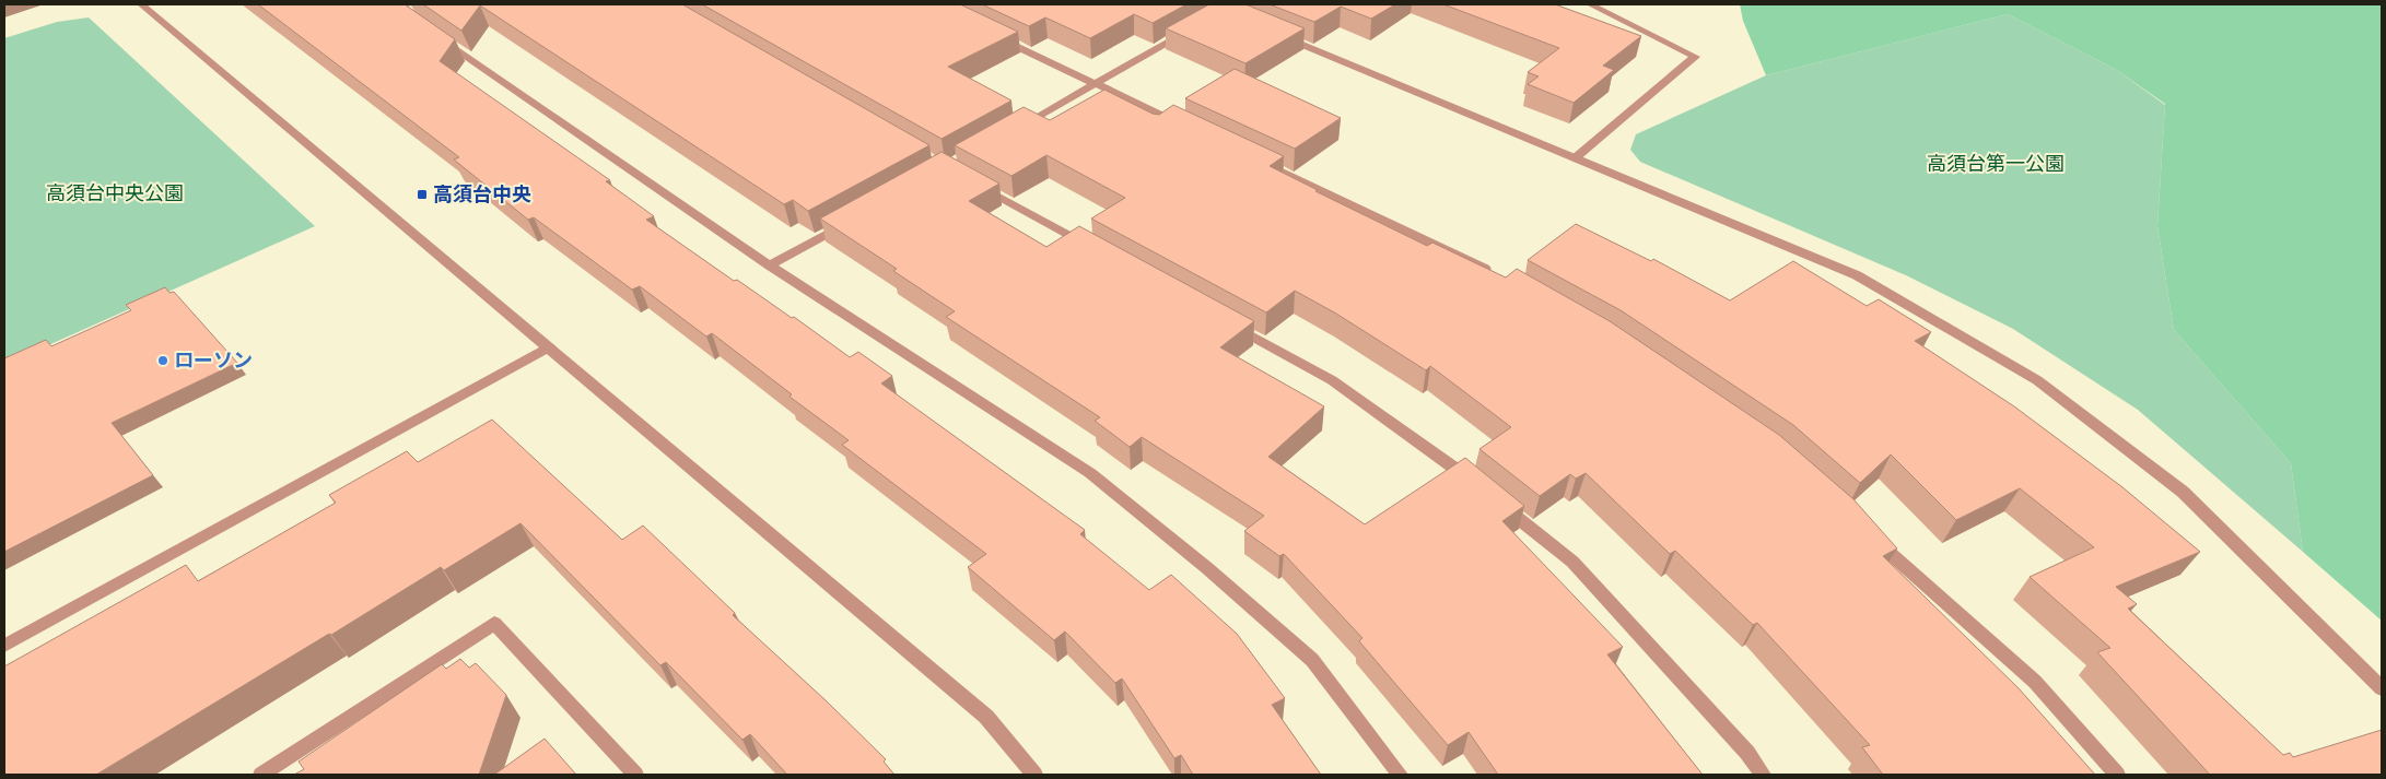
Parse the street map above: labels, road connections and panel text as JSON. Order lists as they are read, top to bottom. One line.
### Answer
{"parks":["高須台第一公園","高須台中央公園"],"places":{"transit":["高須台中央"],"other":["ローソン"]}}
